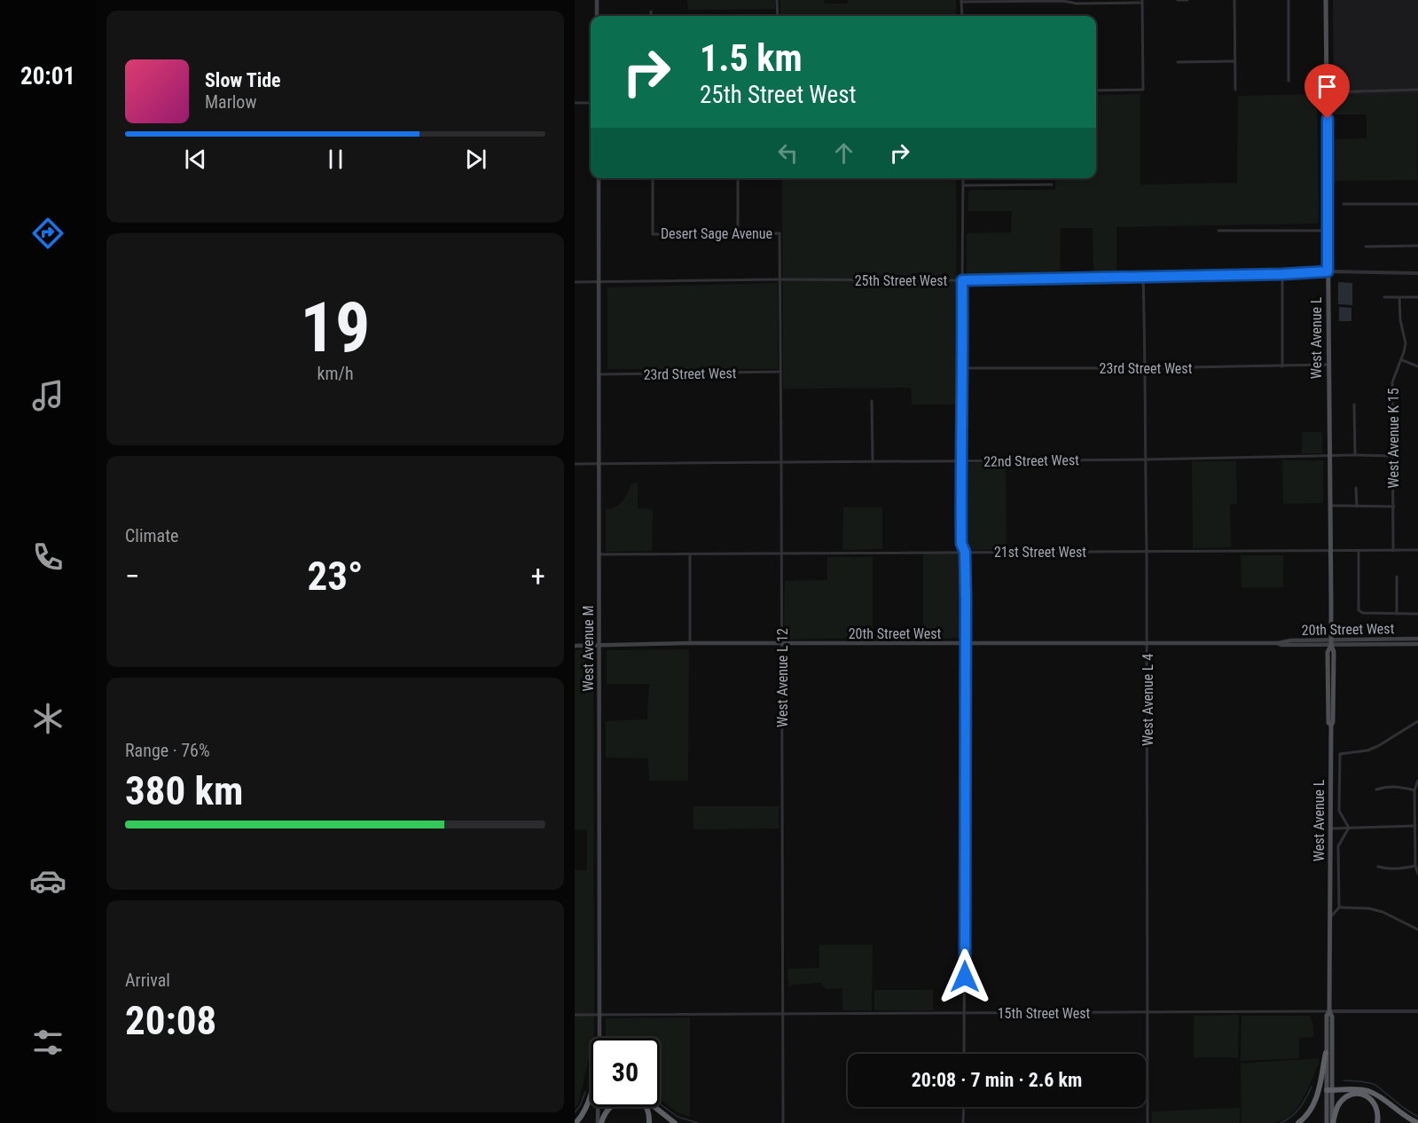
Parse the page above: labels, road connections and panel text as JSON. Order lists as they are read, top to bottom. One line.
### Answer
{"streets":{"main road":["West Avenue L","20th Street West","West Avenue M"],"street":["Desert Sage Avenue","25th Street West","23rd Street West","West Avenue K 15","22nd Street West","21st Street West","West Avenue L 12","West Avenue L 4","15th Street West"]},"crossings":[["Desert Sage Avenue","West Avenue L 12"],["25th Street West","West Avenue L"],["25th Street West","West Avenue M"],["25th Street West","West Avenue L 12"],["25th Street West","West Avenue L 4"],["West Avenue L","23rd Street West"],["West Avenue L","22nd Street West"],["West Avenue L","21st Street West"],["West Avenue L","20th Street West"],["West Avenue L","15th Street West"],["23rd Street West","West Avenue M"],["23rd Street West","West Avenue L 12"],["23rd Street West","West Avenue L 4"],["West Avenue K 15","22nd Street West"],["West Avenue K 15","21st Street West"],["22nd Street West","West Avenue M"],["22nd Street West","West Avenue L 12"],["22nd Street West","West Avenue L 4"],["21st Street West","West Avenue M"],["21st Street West","West Avenue L 12"],["21st Street West","West Avenue L 4"],["20th Street West","West Avenue M"],["20th Street West","West Avenue L 12"],["20th Street West","West Avenue L 4"],["West Avenue M","15th Street West"],["West Avenue L 12","15th Street West"],["West Avenue L 4","15th Street West"]],"page":{"tabs":"20:01","turn":["1.5 km","25th Street West"],"song":["Slow Tide","Marlow"],"tile":[["19","km/h"],"Climate",["Range · 76%","380 km"],["Arrival","20:08"]],"heat":["−","23°","+"],"limit":"30","trip":"20:08 · 7 min · 2.6 km"}}
